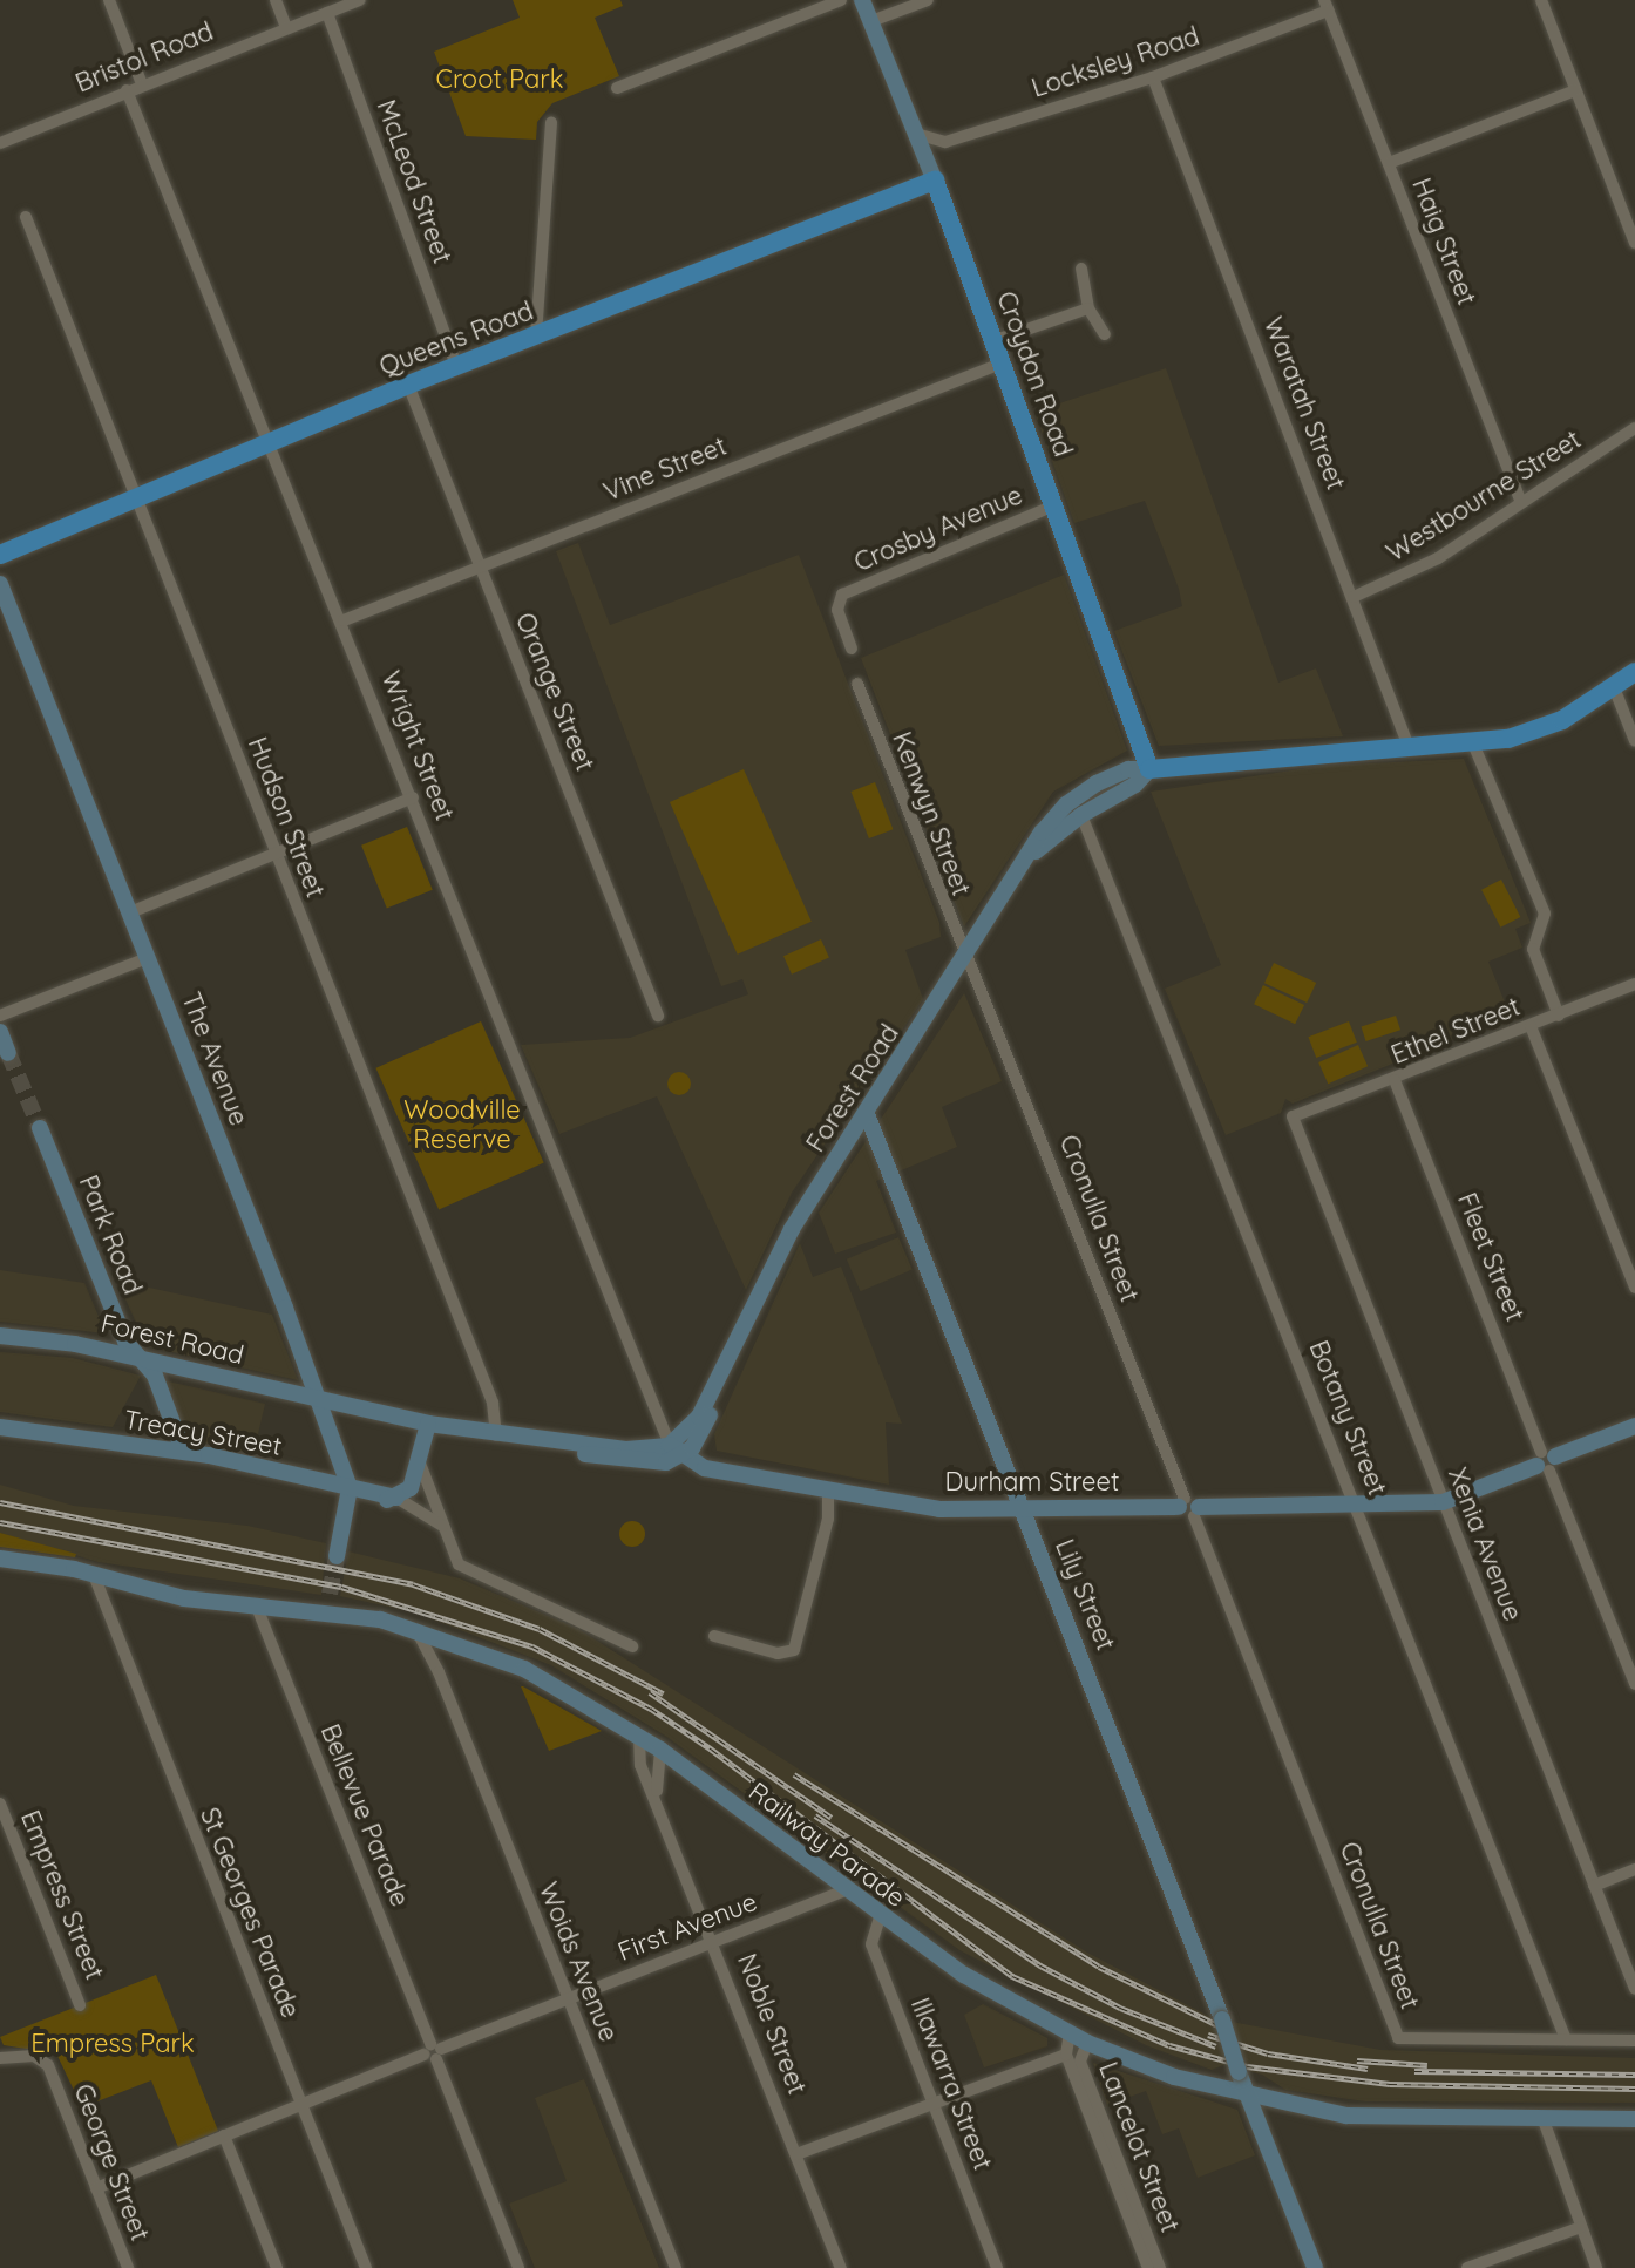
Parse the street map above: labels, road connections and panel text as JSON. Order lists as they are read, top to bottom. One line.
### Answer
{"streets":{"main road":["Queens Road","Croydon Road","Forest Road"],"street":["Bristol Road","Locksley Road","McLeod Street","Haig Street","Waratah Street","Vine Street","Westbourne Street","Crosby Avenue","Orange Street","Wright Street","Kenwyn Street","Hudson Street","Ethel Street","The Avenue","Cronulla Street","Park Road","Fleet Street","Botany Street","Treacy Street","Durham Street","Xenia Avenue","Lily Street","Bellevue Parade","Railway Parade","Empress Street","St Georges Parade","First Avenue","Woids Avenue","Noble Street","Illawarra Street","Lancelot Street","George Street"]},"crossings":[["Bristol Road","McLeod Street"],["Bristol Road","Wright Street"],["Locksley Road","Haig Street"],["Locksley Road","Croydon Road"],["Locksley Road","Waratah Street"],["McLeod Street","Queens Road"],["Haig Street","Westbourne Street"],["Queens Road","Croydon Road"],["Queens Road","Orange Street"],["Queens Road","Wright Street"],["Queens Road","Hudson Street"],["Croydon Road","Vine Street"],["Croydon Road","Crosby Avenue"],["Croydon Road","Forest Road"],["Waratah Street","Westbourne Street"],["Waratah Street","Forest Road"],["Vine Street","Orange Street"],["Vine Street","Wright Street"],["Wright Street","Forest Road"],["Wright Street","Durham Street"],["Kenwyn Street","Forest Road"],["Kenwyn Street","Cronulla Street"],["Hudson Street","Forest Road"],["Ethel Street","Fleet Street"],["Ethel Street","Xenia Avenue"],["The Avenue","Forest Road"],["The Avenue","Treacy Street"],["Forest Road","Cronulla Street"],["Forest Road","Park Road"],["Forest Road","Botany Street"],["Forest Road","Durham Street"],["Forest Road","Lily Street"],["Cronulla Street","Botany Street"],["Cronulla Street","Durham Street"],["Park Road","Treacy Street"],["Fleet Street","Durham Street"],["Botany Street","Durham Street"],["Durham Street","Xenia Avenue"],["Durham Street","Lily Street"],["Lily Street","Railway Parade"],["Bellevue Parade","Railway Parade"],["Bellevue Parade","First Avenue"],["Railway Parade","St Georges Parade"],["Railway Parade","First Avenue"],["Railway Parade","Woids Avenue"],["Railway Parade","Noble Street"],["Railway Parade","Illawarra Street"],["Railway Parade","Lancelot Street"],["St Georges Parade","First Avenue"],["First Avenue","Woids Avenue"],["First Avenue","Noble Street"],["First Avenue","George Street"]],"parks":["Croot Park","Woodville Reserve","Empress Park"]}
